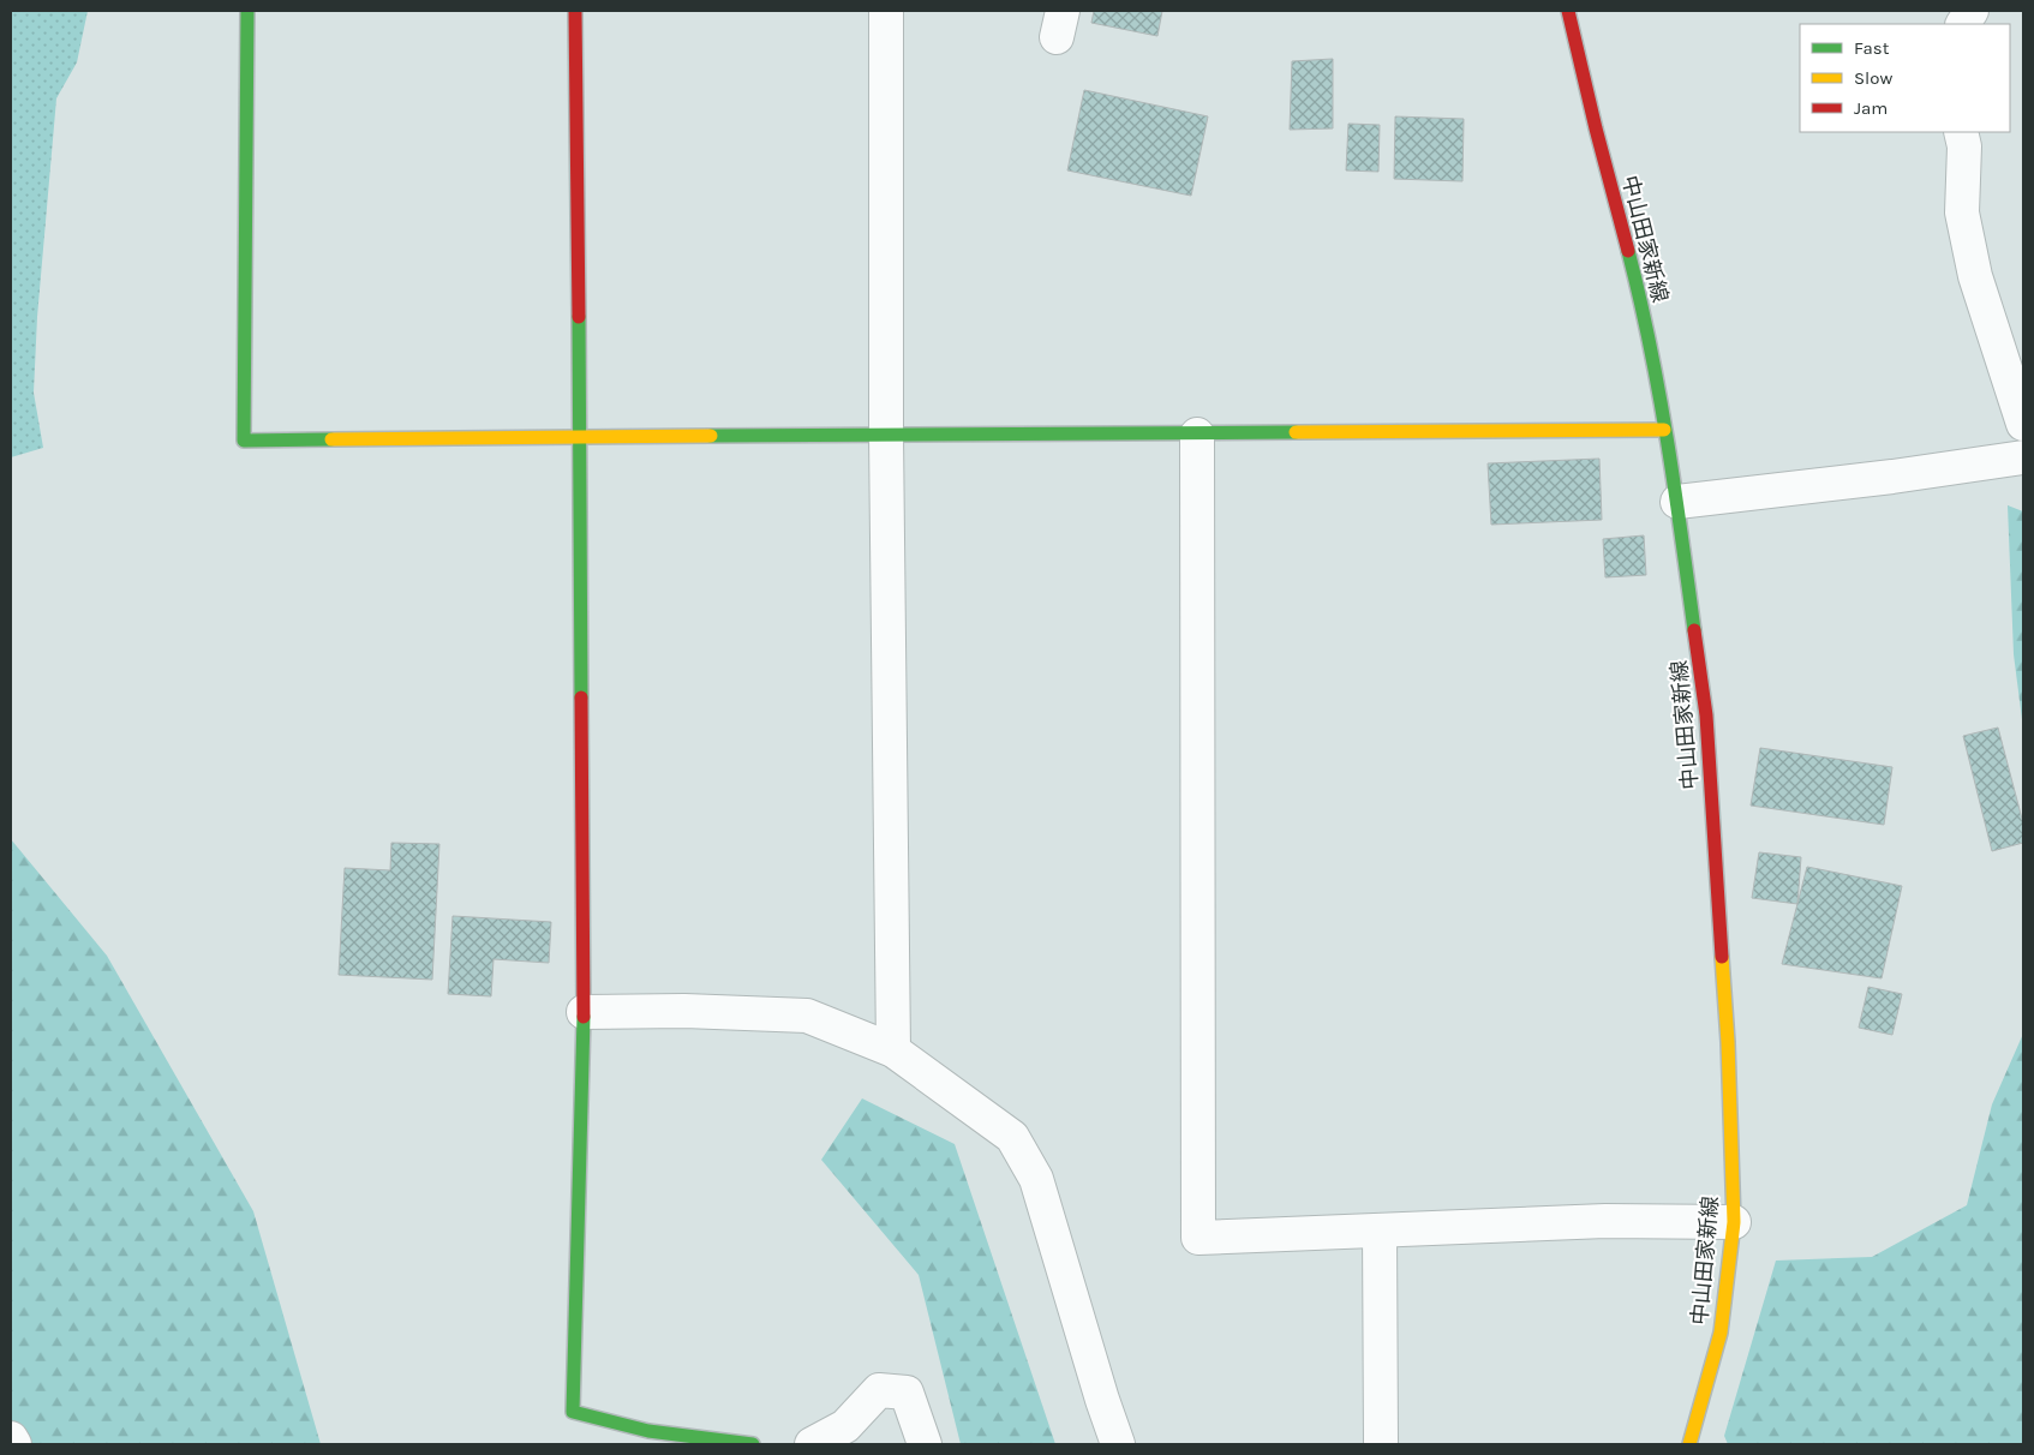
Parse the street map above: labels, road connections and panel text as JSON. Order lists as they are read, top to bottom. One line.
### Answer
{"streets":{"street":["中山田家新線"]},"legend":["Fast","Slow","Jam"]}
